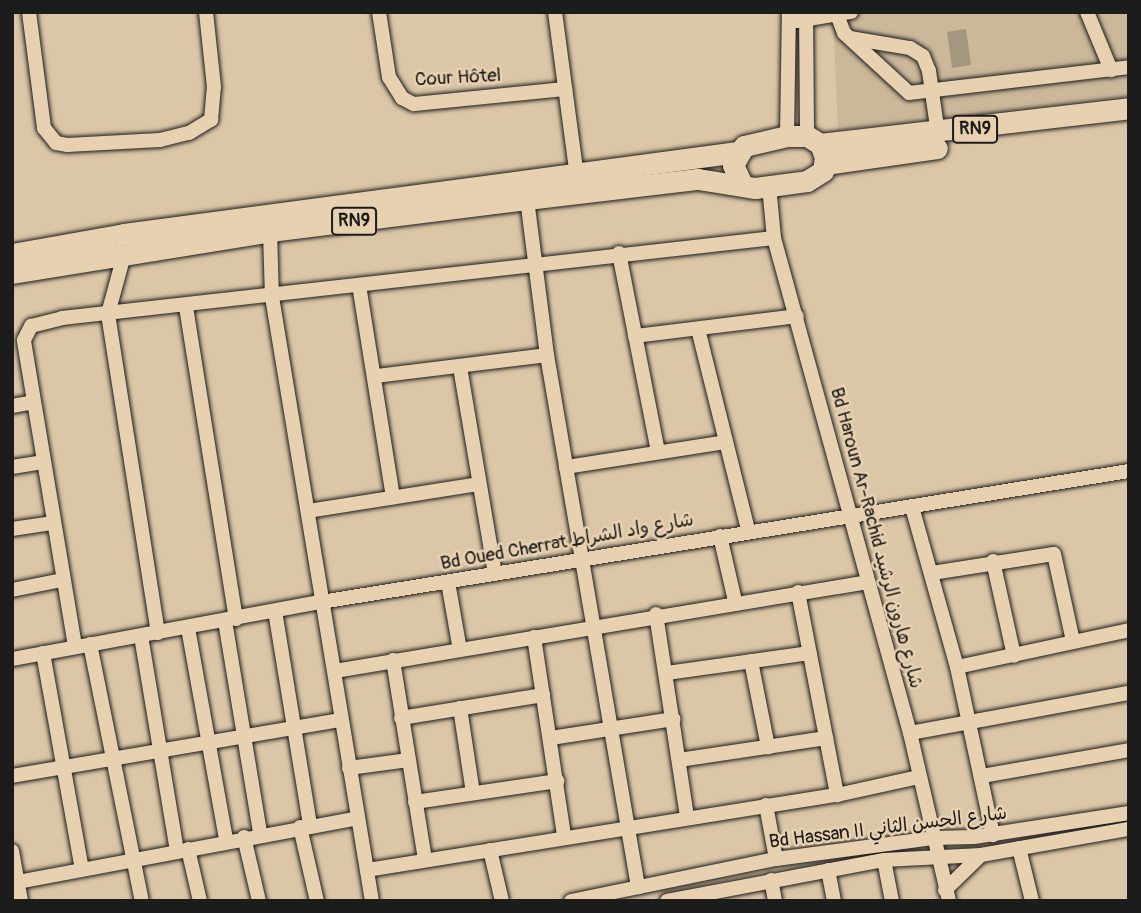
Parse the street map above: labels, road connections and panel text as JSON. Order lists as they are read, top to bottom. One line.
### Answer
{"streets":{"highway":["RN9"],"street":["Cour Hôtel","Bd Haroun Ar-Rachid شارع هارون الرشيد","Bd Oued Cherrat شارع واد الشراط","Bd Hassan II شارع الحسن الثاني"]},"crossings":[["RN9","Bd Haroun Ar-Rachid شارع هارون الرشيد"],["Bd Haroun Ar-Rachid شارع هارون الرشيد","Bd Oued Cherrat شارع واد الشراط"],["Bd Haroun Ar-Rachid شارع هارون الرشيد","Bd Hassan II شارع الحسن الثاني"]]}
